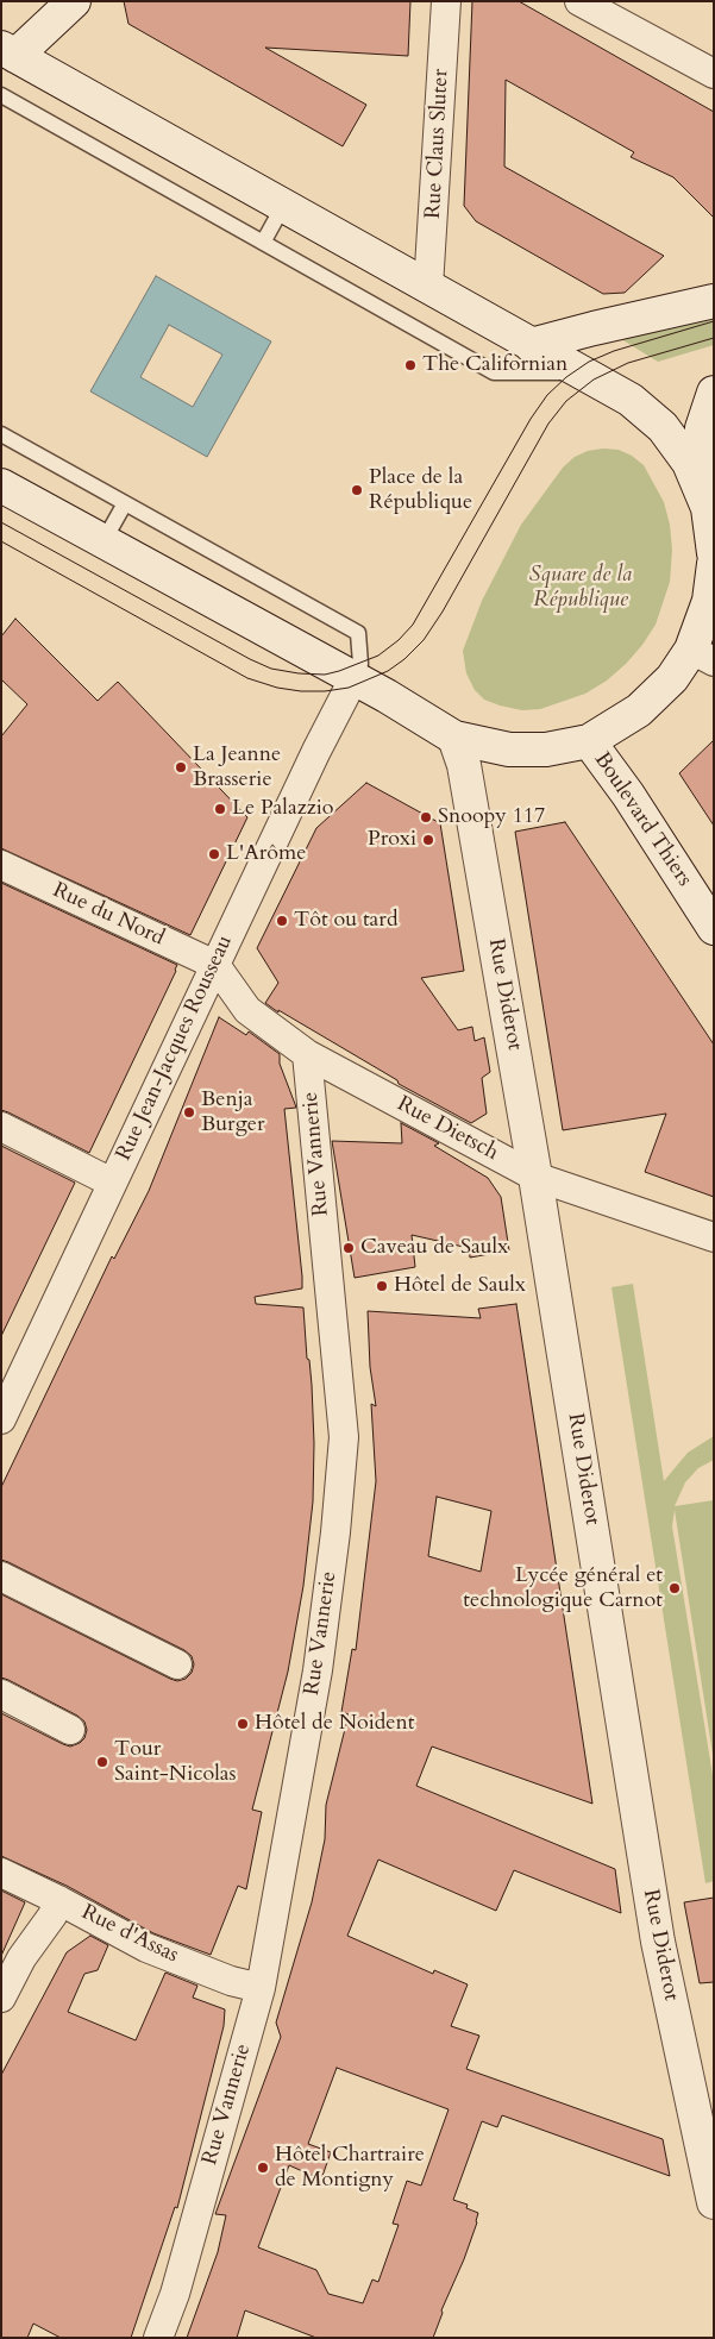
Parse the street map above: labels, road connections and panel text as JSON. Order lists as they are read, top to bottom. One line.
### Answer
{"streets":{"main road":["Boulevard Thiers","Rue Diderot"],"street":["Rue Claus Sluter","Rue du Nord","Rue Jean-Jacques Rousseau","Rue Dietsch","Rue Vannerie","Rue d'Assas"]},"crossings":[["Rue du Nord","Rue Jean-Jacques Rousseau"],["Rue du Nord","Rue Dietsch"],["Rue Diderot","Rue Dietsch"],["Rue Jean-Jacques Rousseau","Rue Dietsch"],["Rue Dietsch","Rue Vannerie"],["Rue Vannerie","Rue d'Assas"]],"parks":["Square de la République"],"places":["The Californian","Place de la République","La Jeanne Brasserie","Le Palazzio","Snoopy 117","Proxi","L'Arôme","Tôt ou tard","Benja Burger","Caveau de Saulx","Hôtel de Saulx","Lycée général et technologique Carnot","Hôtel de Noident","Tour Saint-Nicolas","Hôtel Chartraire de Montigny"]}
